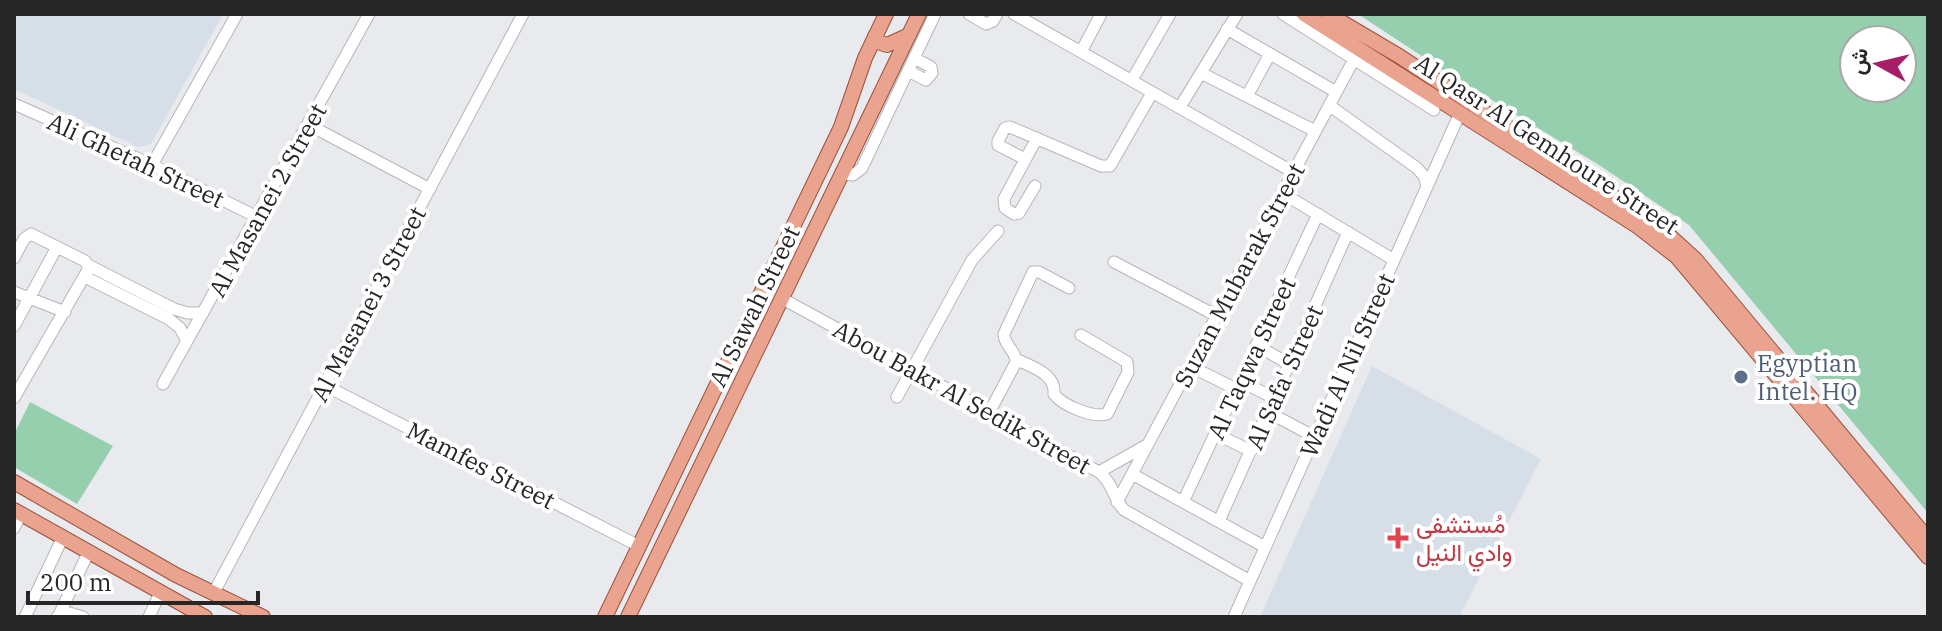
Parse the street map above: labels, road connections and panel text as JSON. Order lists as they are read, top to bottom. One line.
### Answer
{"streets":{"main road":["Al Qasr Al Gemhoure Street","Al Sawah Street"],"street":["Ali Ghetah Street","Al Masanei 2 Street","Suzan Mubarak Street","Al Masanei 3 Street","Al Taqwa Street","Wadi Al Nil Street","Al Safa' Street","Abou Bakr Al Sedik Street","Mamfes Street"]},"crossings":[["Al Qasr Al Gemhoure Street","Suzan Mubarak Street"],["Al Qasr Al Gemhoure Street","Wadi Al Nil Street"],["Ali Ghetah Street","Al Masanei 2 Street"],["Suzan Mubarak Street","Abou Bakr Al Sedik Street"],["Al Masanei 3 Street","Mamfes Street"],["Al Sawah Street","Abou Bakr Al Sedik Street"],["Al Sawah Street","Mamfes Street"],["Wadi Al Nil Street","Abou Bakr Al Sedik Street"]],"places":{"other":["Egyptian Intel. HQ"],"health":["مُستشفى وادي النيل"]},"scale_bar":"200 m","north":"left"}
